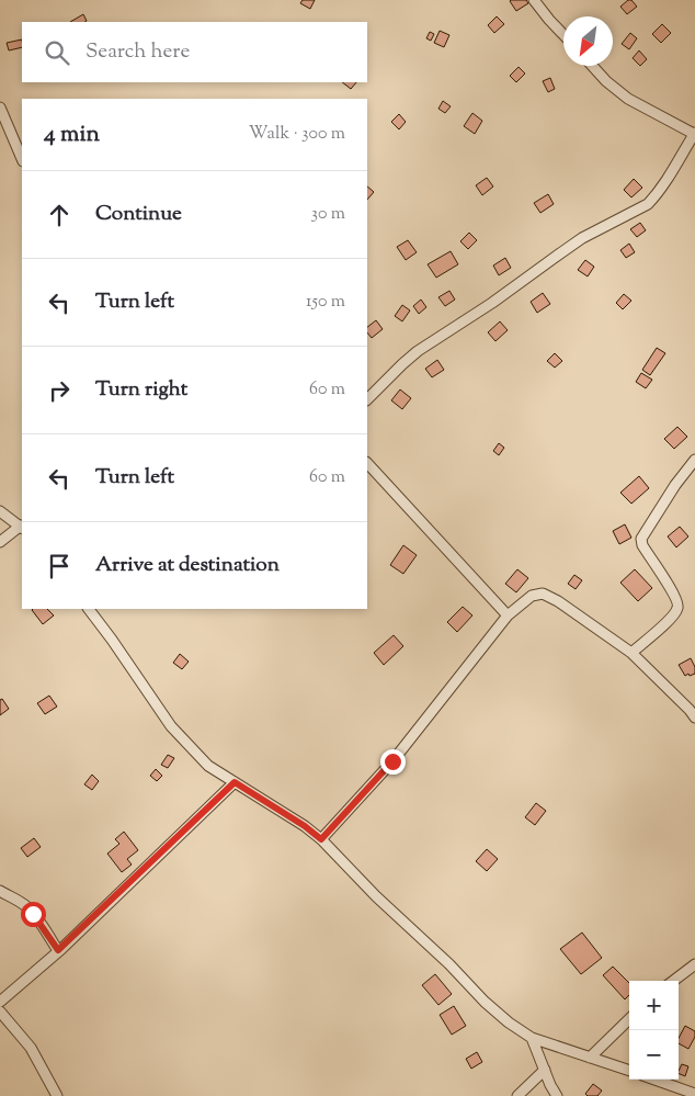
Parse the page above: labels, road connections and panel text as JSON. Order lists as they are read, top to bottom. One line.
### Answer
{"north":"bottom left","page":{"search":"Search here","heading":["4 min","Walk · 300 m"],"list":[["Continue","30 m"],["Turn left","150 m"],["Turn right","60 m"],["Turn left","60 m"],"Arrive at destination"],"map_buttons":["+","−"]}}
